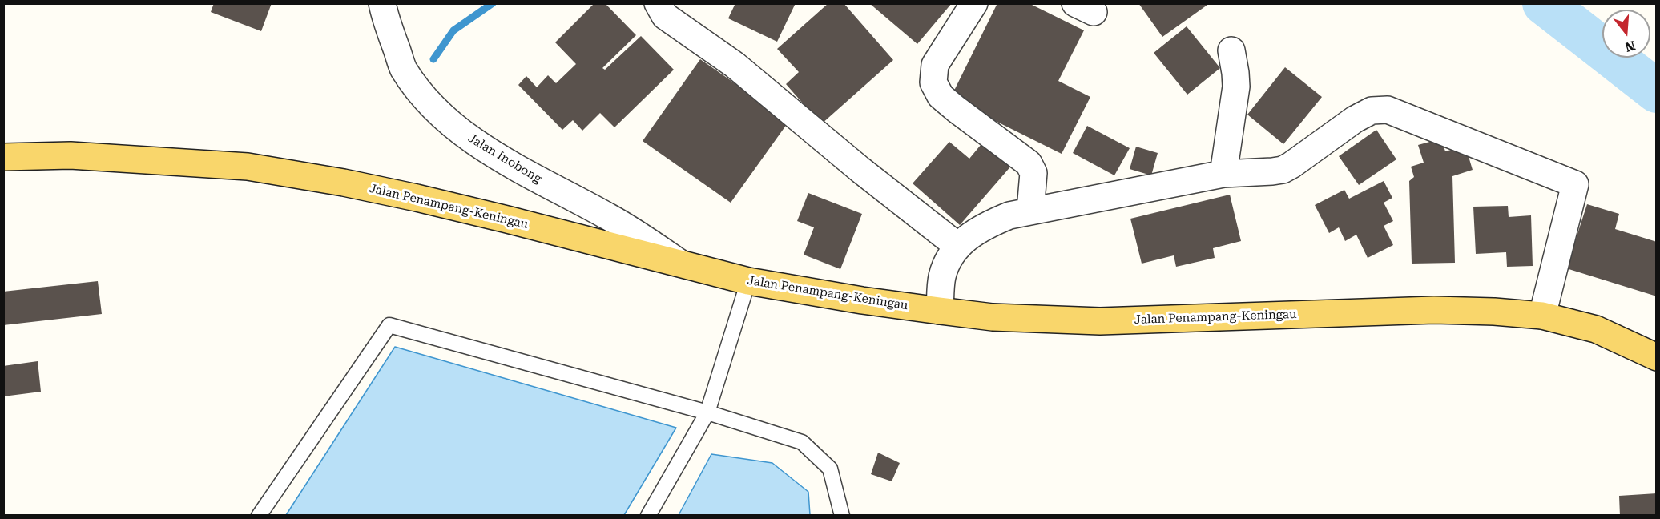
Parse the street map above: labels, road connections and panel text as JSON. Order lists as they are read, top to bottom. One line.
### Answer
{"streets":{"main road":["Jalan Penampang-Keningau"],"street":["Jalan Inobong"]},"crossings":[["Jalan Inobong","Jalan Penampang-Keningau"]],"north":"bottom"}
